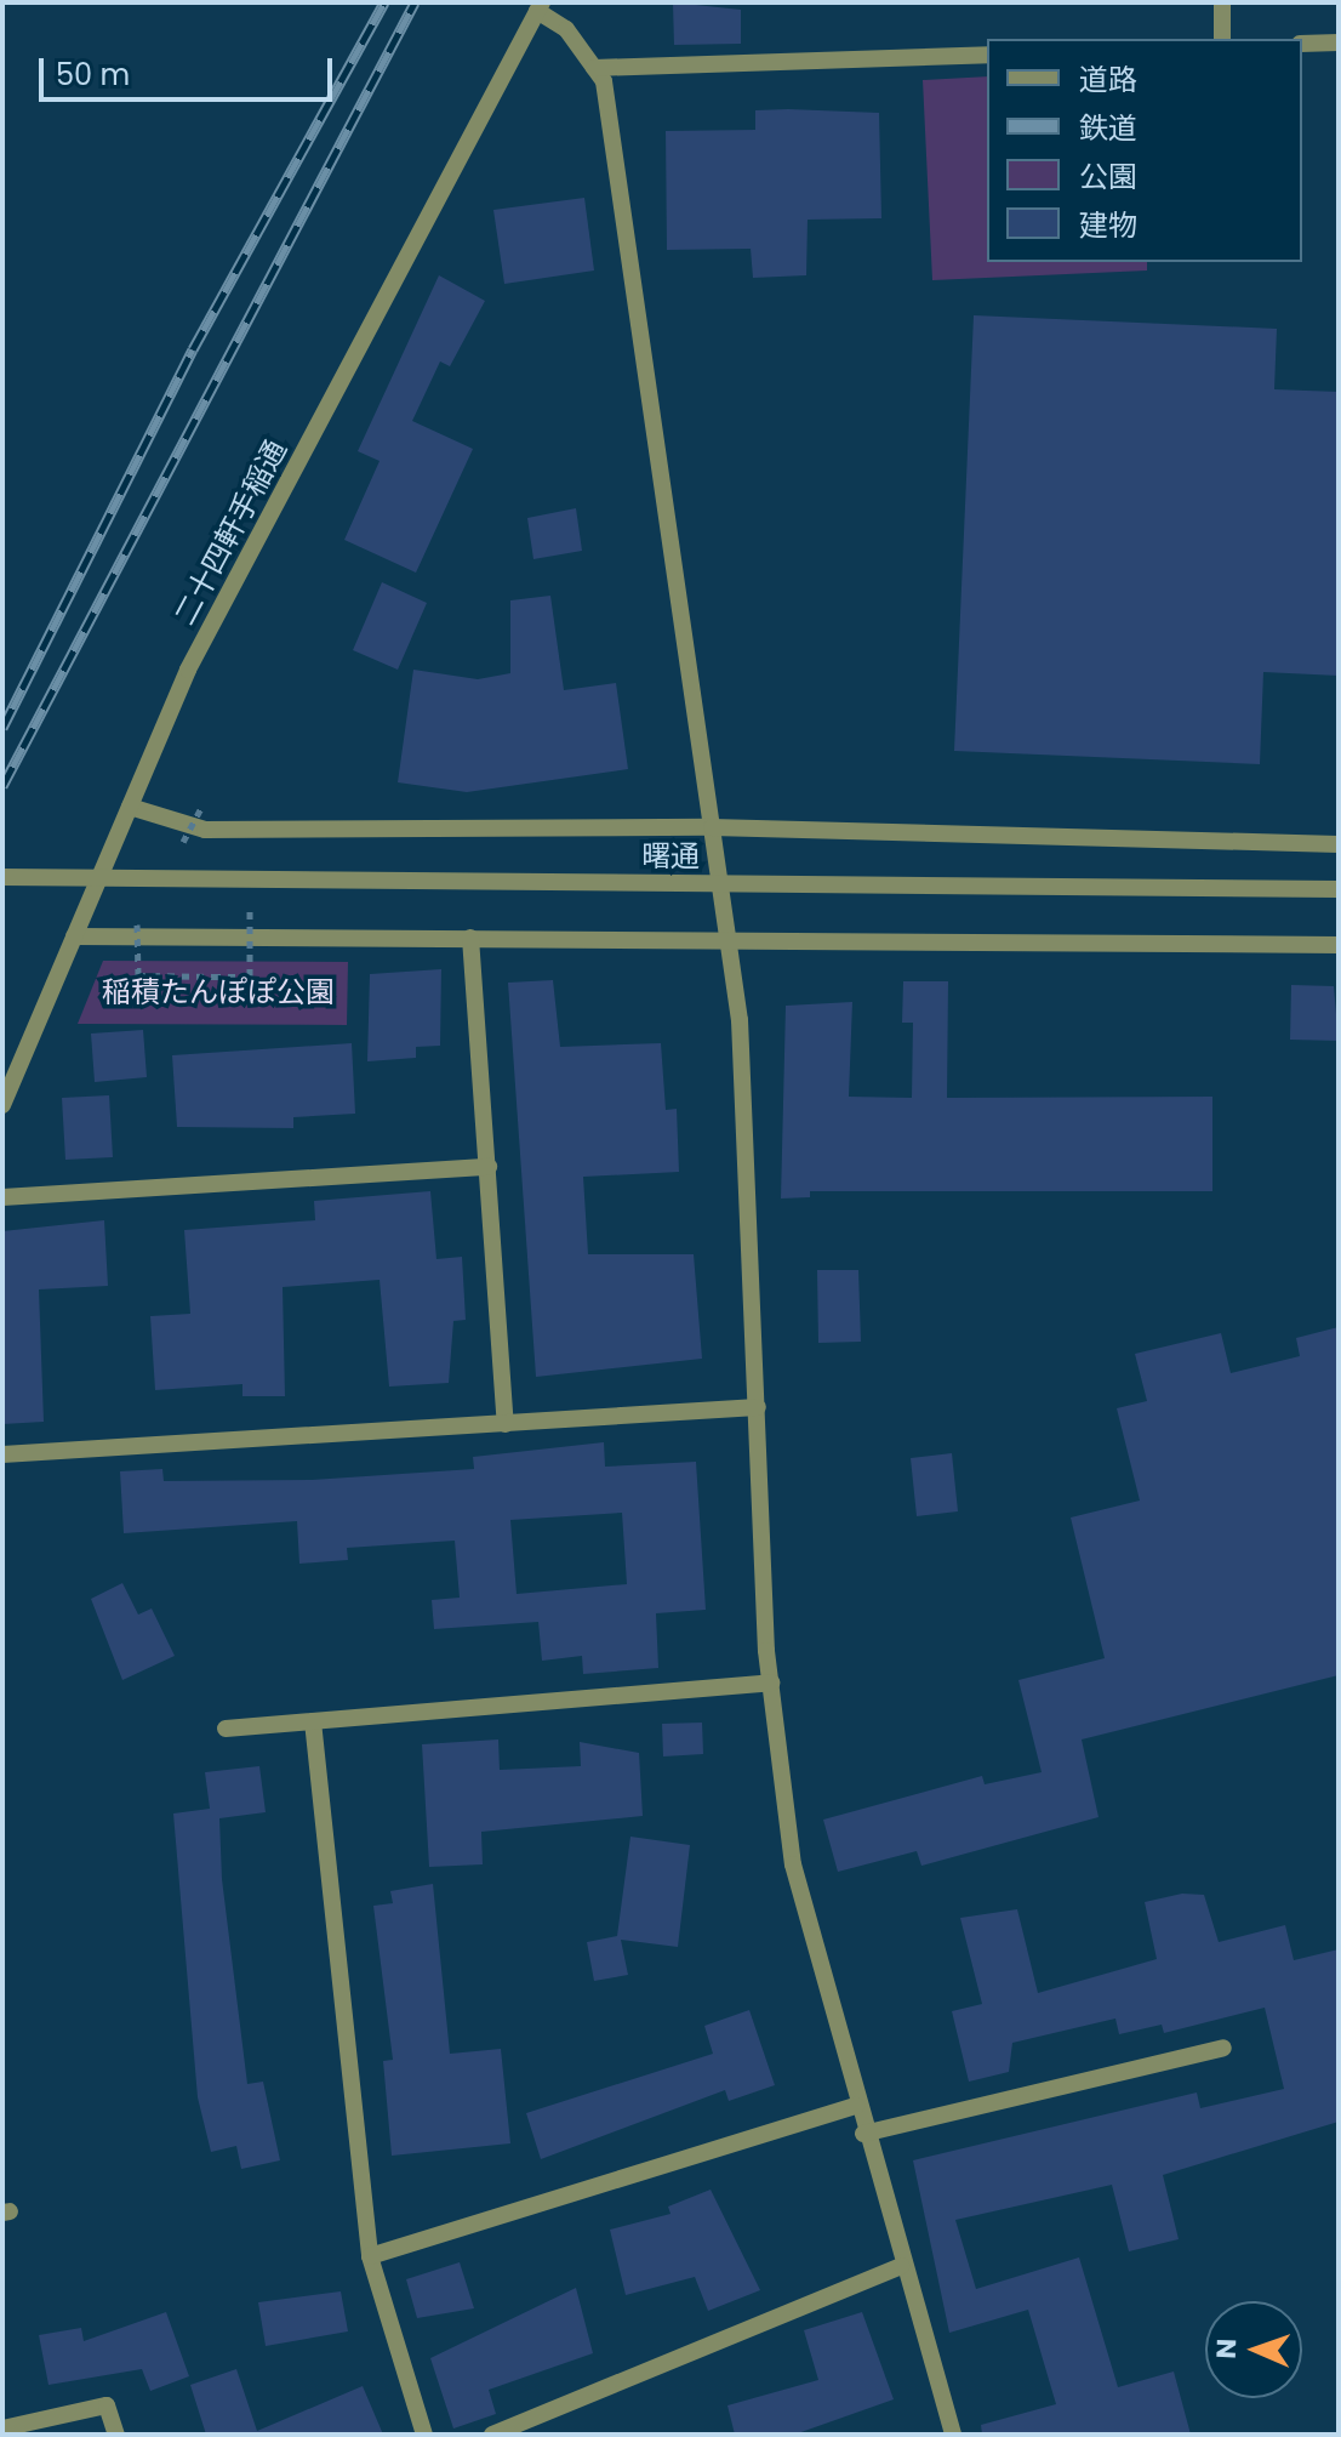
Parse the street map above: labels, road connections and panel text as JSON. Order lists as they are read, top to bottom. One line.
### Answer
{"streets":{"street":["二十四軒手稲通","曙通"]},"parks":["稲積たんぽぽ公園"],"legend":["道路","鉄道","公園","建物"],"scale_bar":"50 m","north":"left"}
